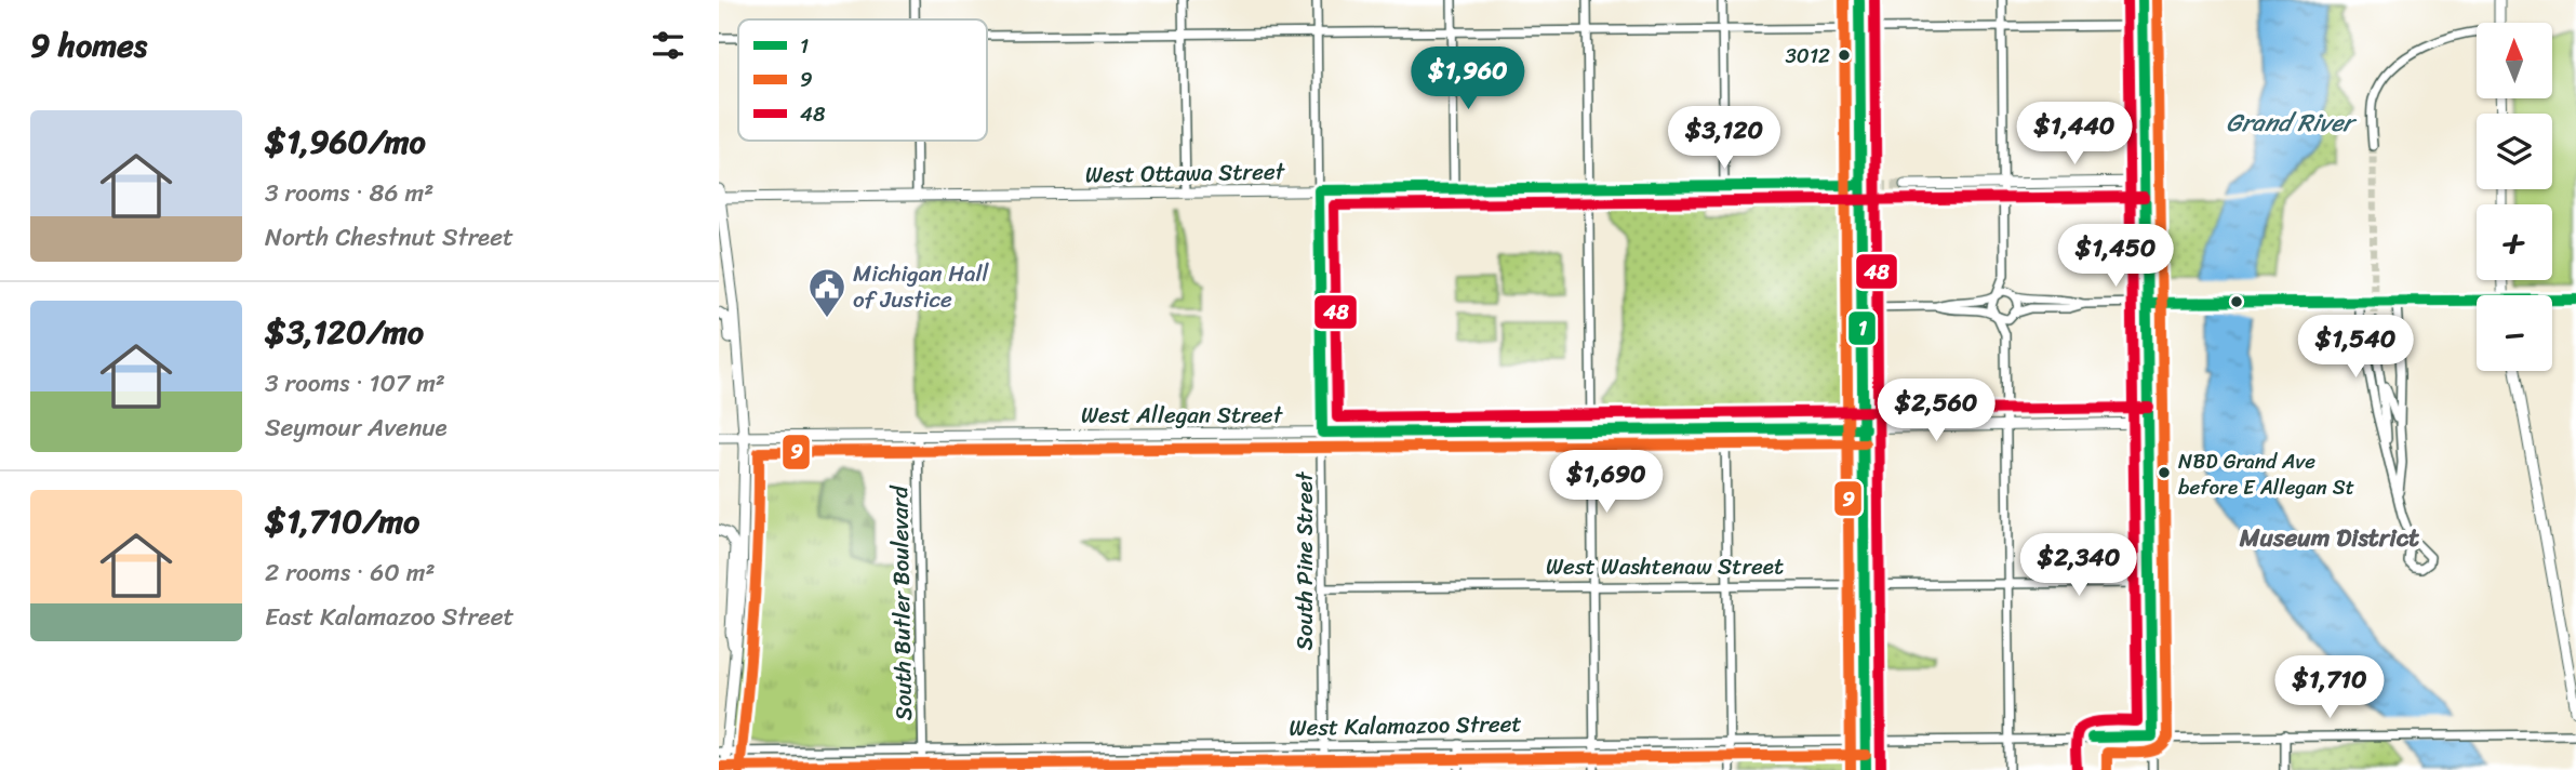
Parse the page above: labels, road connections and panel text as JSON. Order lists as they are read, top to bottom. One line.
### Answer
{"streets":{"main road":["West Ottawa Street","West Allegan Street"],"street":["South Pine Street","West Washtenaw Street","South Butler Boulevard","West Kalamazoo Street"]},"crossings":[["West Ottawa Street","South Pine Street"],["West Allegan Street","South Pine Street"],["West Allegan Street","South Butler Boulevard"],["South Pine Street","West Washtenaw Street"],["South Pine Street","West Kalamazoo Street"],["South Butler Boulevard","West Kalamazoo Street"]],"districts":["Museum District"],"water":["Grand River"],"places":{"other":["3012","NBD Grand Ave before E Allegan St"],"public building":["Michigan Hall of Justice"]},"lines":["transit line 1","transit line 9","transit line 48"],"legend":["1","9","48"],"north":"top","page":{"heading":"9 homes","map_buttons":["+","−"],"price":["$1,960","$1,440","$3,120","$1,450","$1,540","$2,560","$1,690","$2,340","$1,710"],"list":[{"name":"$1,960/mo","note":"3 rooms · 86 m² · North Chestnut Street"},{"name":"$3,120/mo","note":"3 rooms · 107 m² · Seymour Avenue"},{"name":"$1,710/mo","note":"2 rooms · 60 m² · East Kalamazoo Street"}]}}
